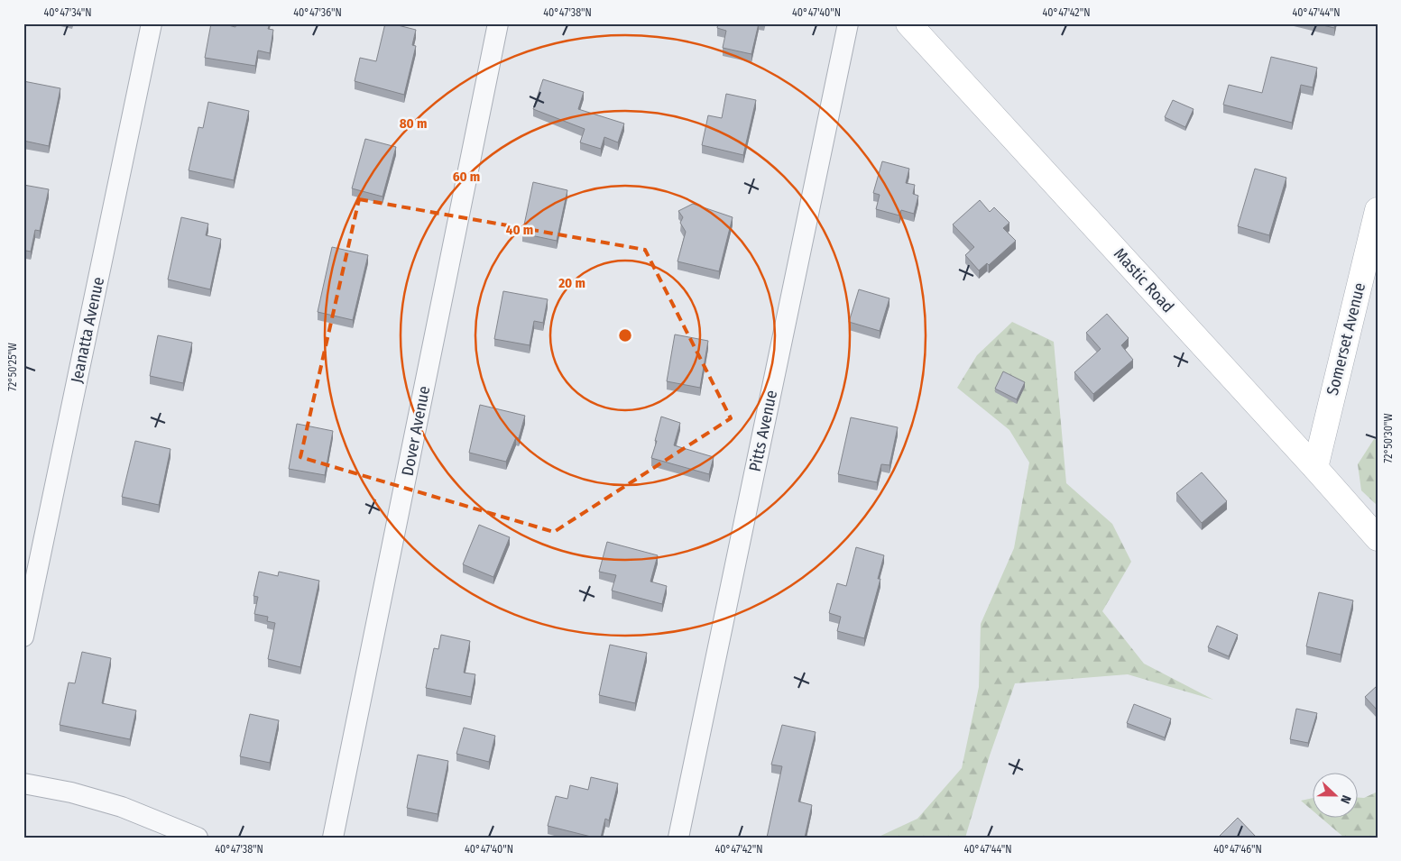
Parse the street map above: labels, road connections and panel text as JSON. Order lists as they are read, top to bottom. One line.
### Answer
{"streets":{"main road":["Mastic Road","Somerset Avenue"],"street":["Jeanatta Avenue","Dover Avenue","Pitts Avenue"]},"crossings":[["Mastic Road","Somerset Avenue"]],"north":"right","coordinates":["40°47'34\"N","40°47'36\"N","40°47'38\"N","40°47'40\"N","40°47'42\"N","40°47'44\"N","72°50'25\"W","72°50'30\"W","40°47'46\"N"],"rings":["80 m","60 m","40 m","20 m"]}
